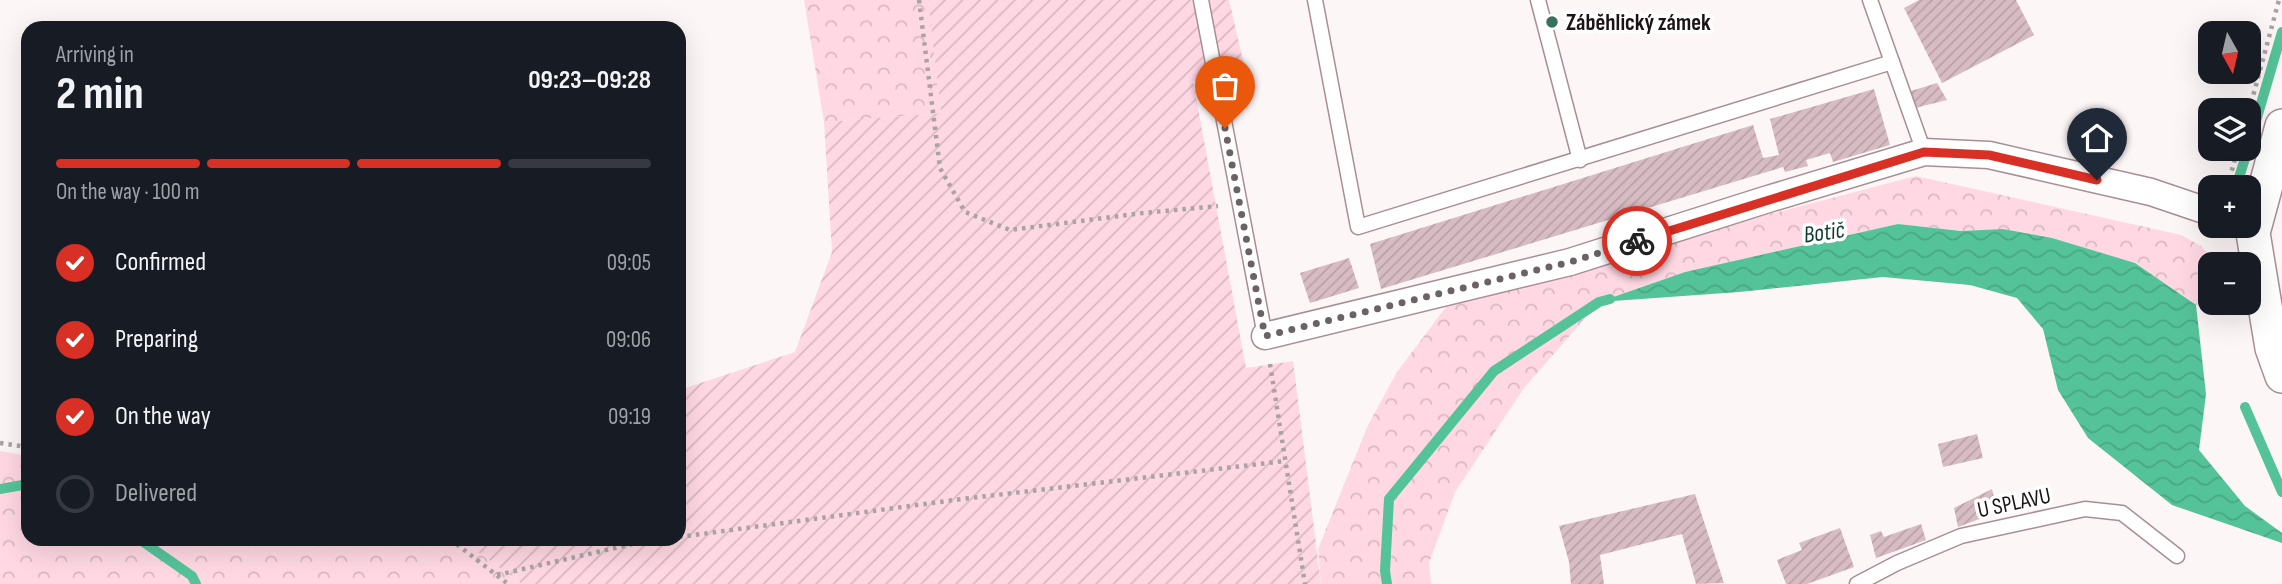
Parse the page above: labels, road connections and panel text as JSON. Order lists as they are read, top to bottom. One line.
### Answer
{"streets":{"lane":["U SPLAVU"]},"water":["Botič"],"places":["Záběhlický zámek"],"north":"bottom","page":{"map_buttons":["+","−"],"heading":["2 min","Arriving in","09:23–09:28"],"bar":"On the way · 100 m","list":[["Confirmed","09:05"],["Preparing","09:06"],["On the way","09:19"],"Delivered"]}}
